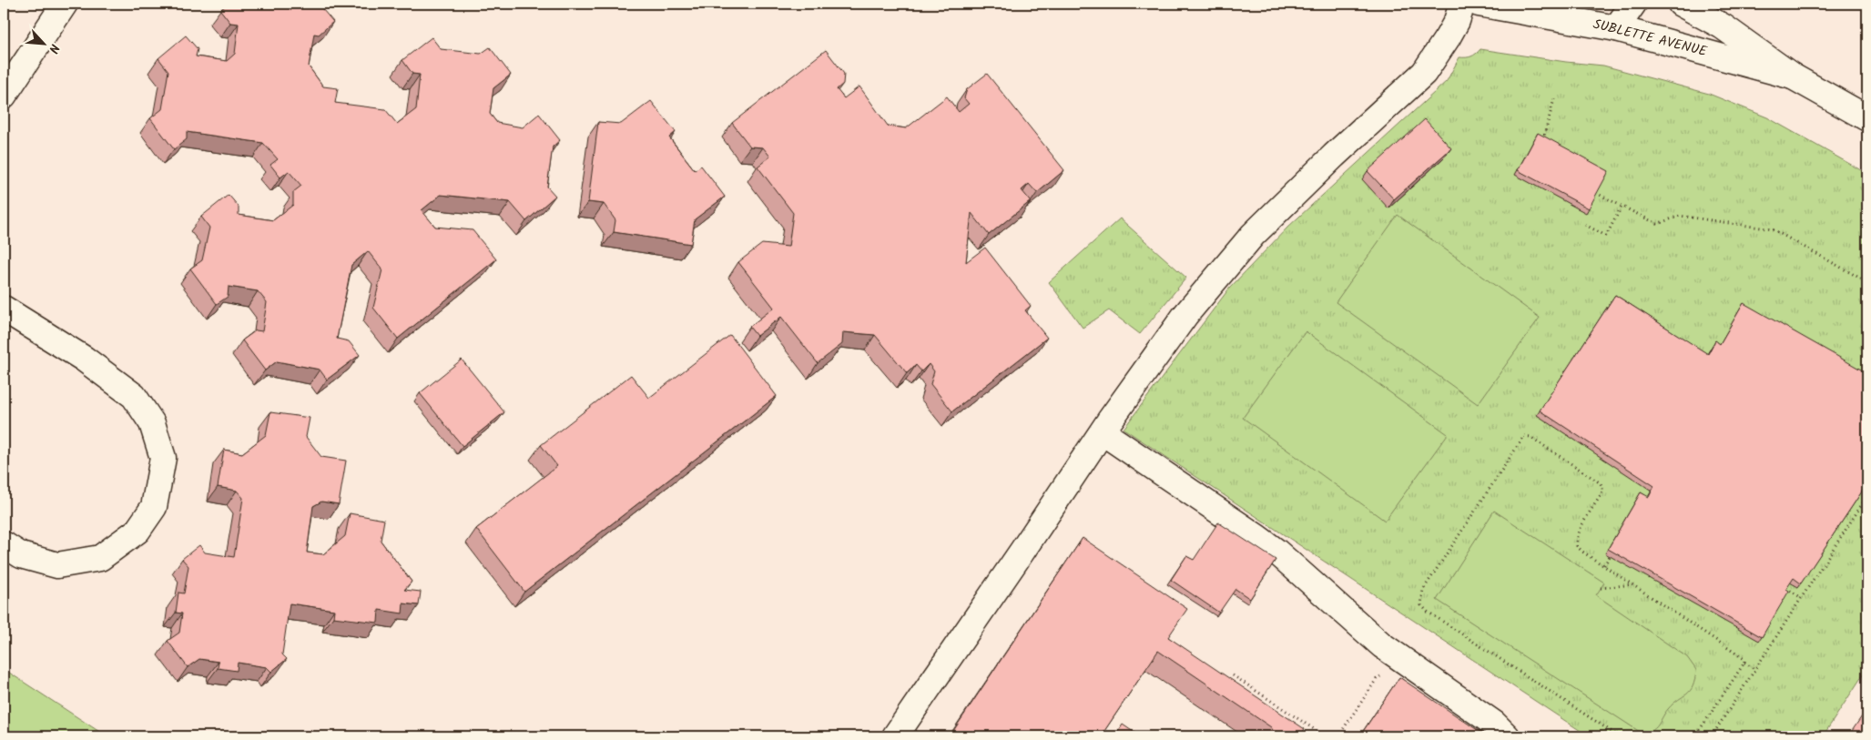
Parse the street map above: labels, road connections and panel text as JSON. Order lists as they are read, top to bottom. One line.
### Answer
{"streets":{"street":["SUBLETTE AVENUE"]},"north":"bottom right"}
